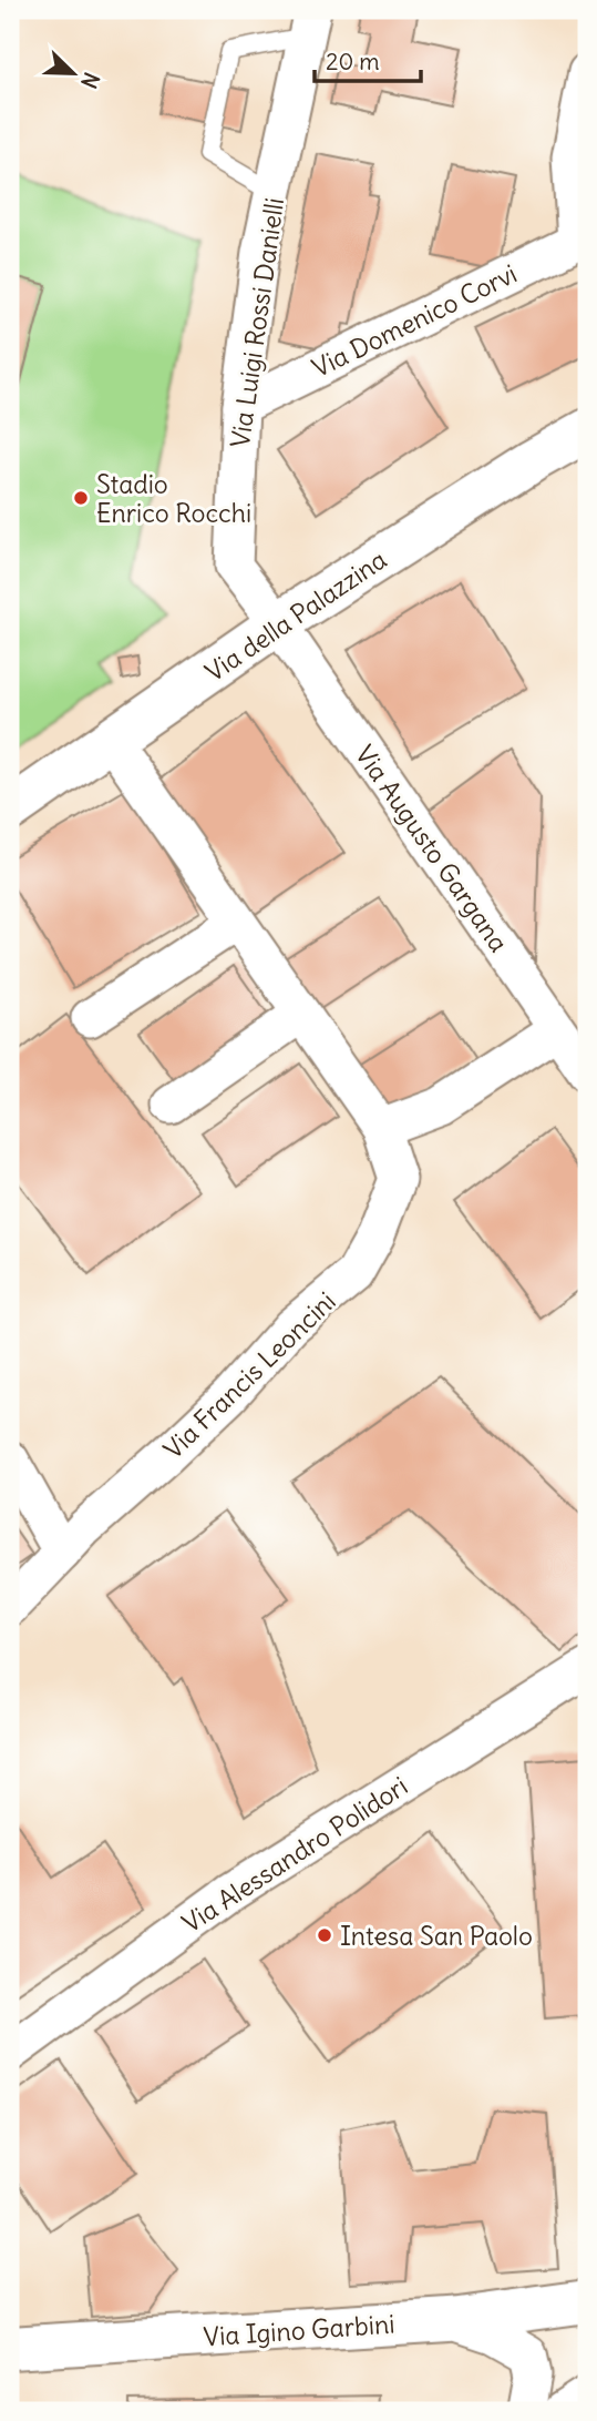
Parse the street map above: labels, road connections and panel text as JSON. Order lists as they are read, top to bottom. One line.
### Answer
{"streets":{"main road":["Via della Palazzina","Via Igino Garbini"],"street":["Via Domenico Corvi","Via Luigi Rossi Danielli","Via Augusto Gargana","Via Francis Leoncini","Via Alessandro Polidori"]},"crossings":[["Via Domenico Corvi","Via Luigi Rossi Danielli"],["Via Luigi Rossi Danielli","Via della Palazzina"],["Via Luigi Rossi Danielli","Via Augusto Gargana"],["Via della Palazzina","Via Augusto Gargana"],["Via della Palazzina","Via Francis Leoncini"]],"places":["Stadio Enrico Rocchi","Intesa San Paolo"],"scale_bar":"20 m","north":"bottom right"}
